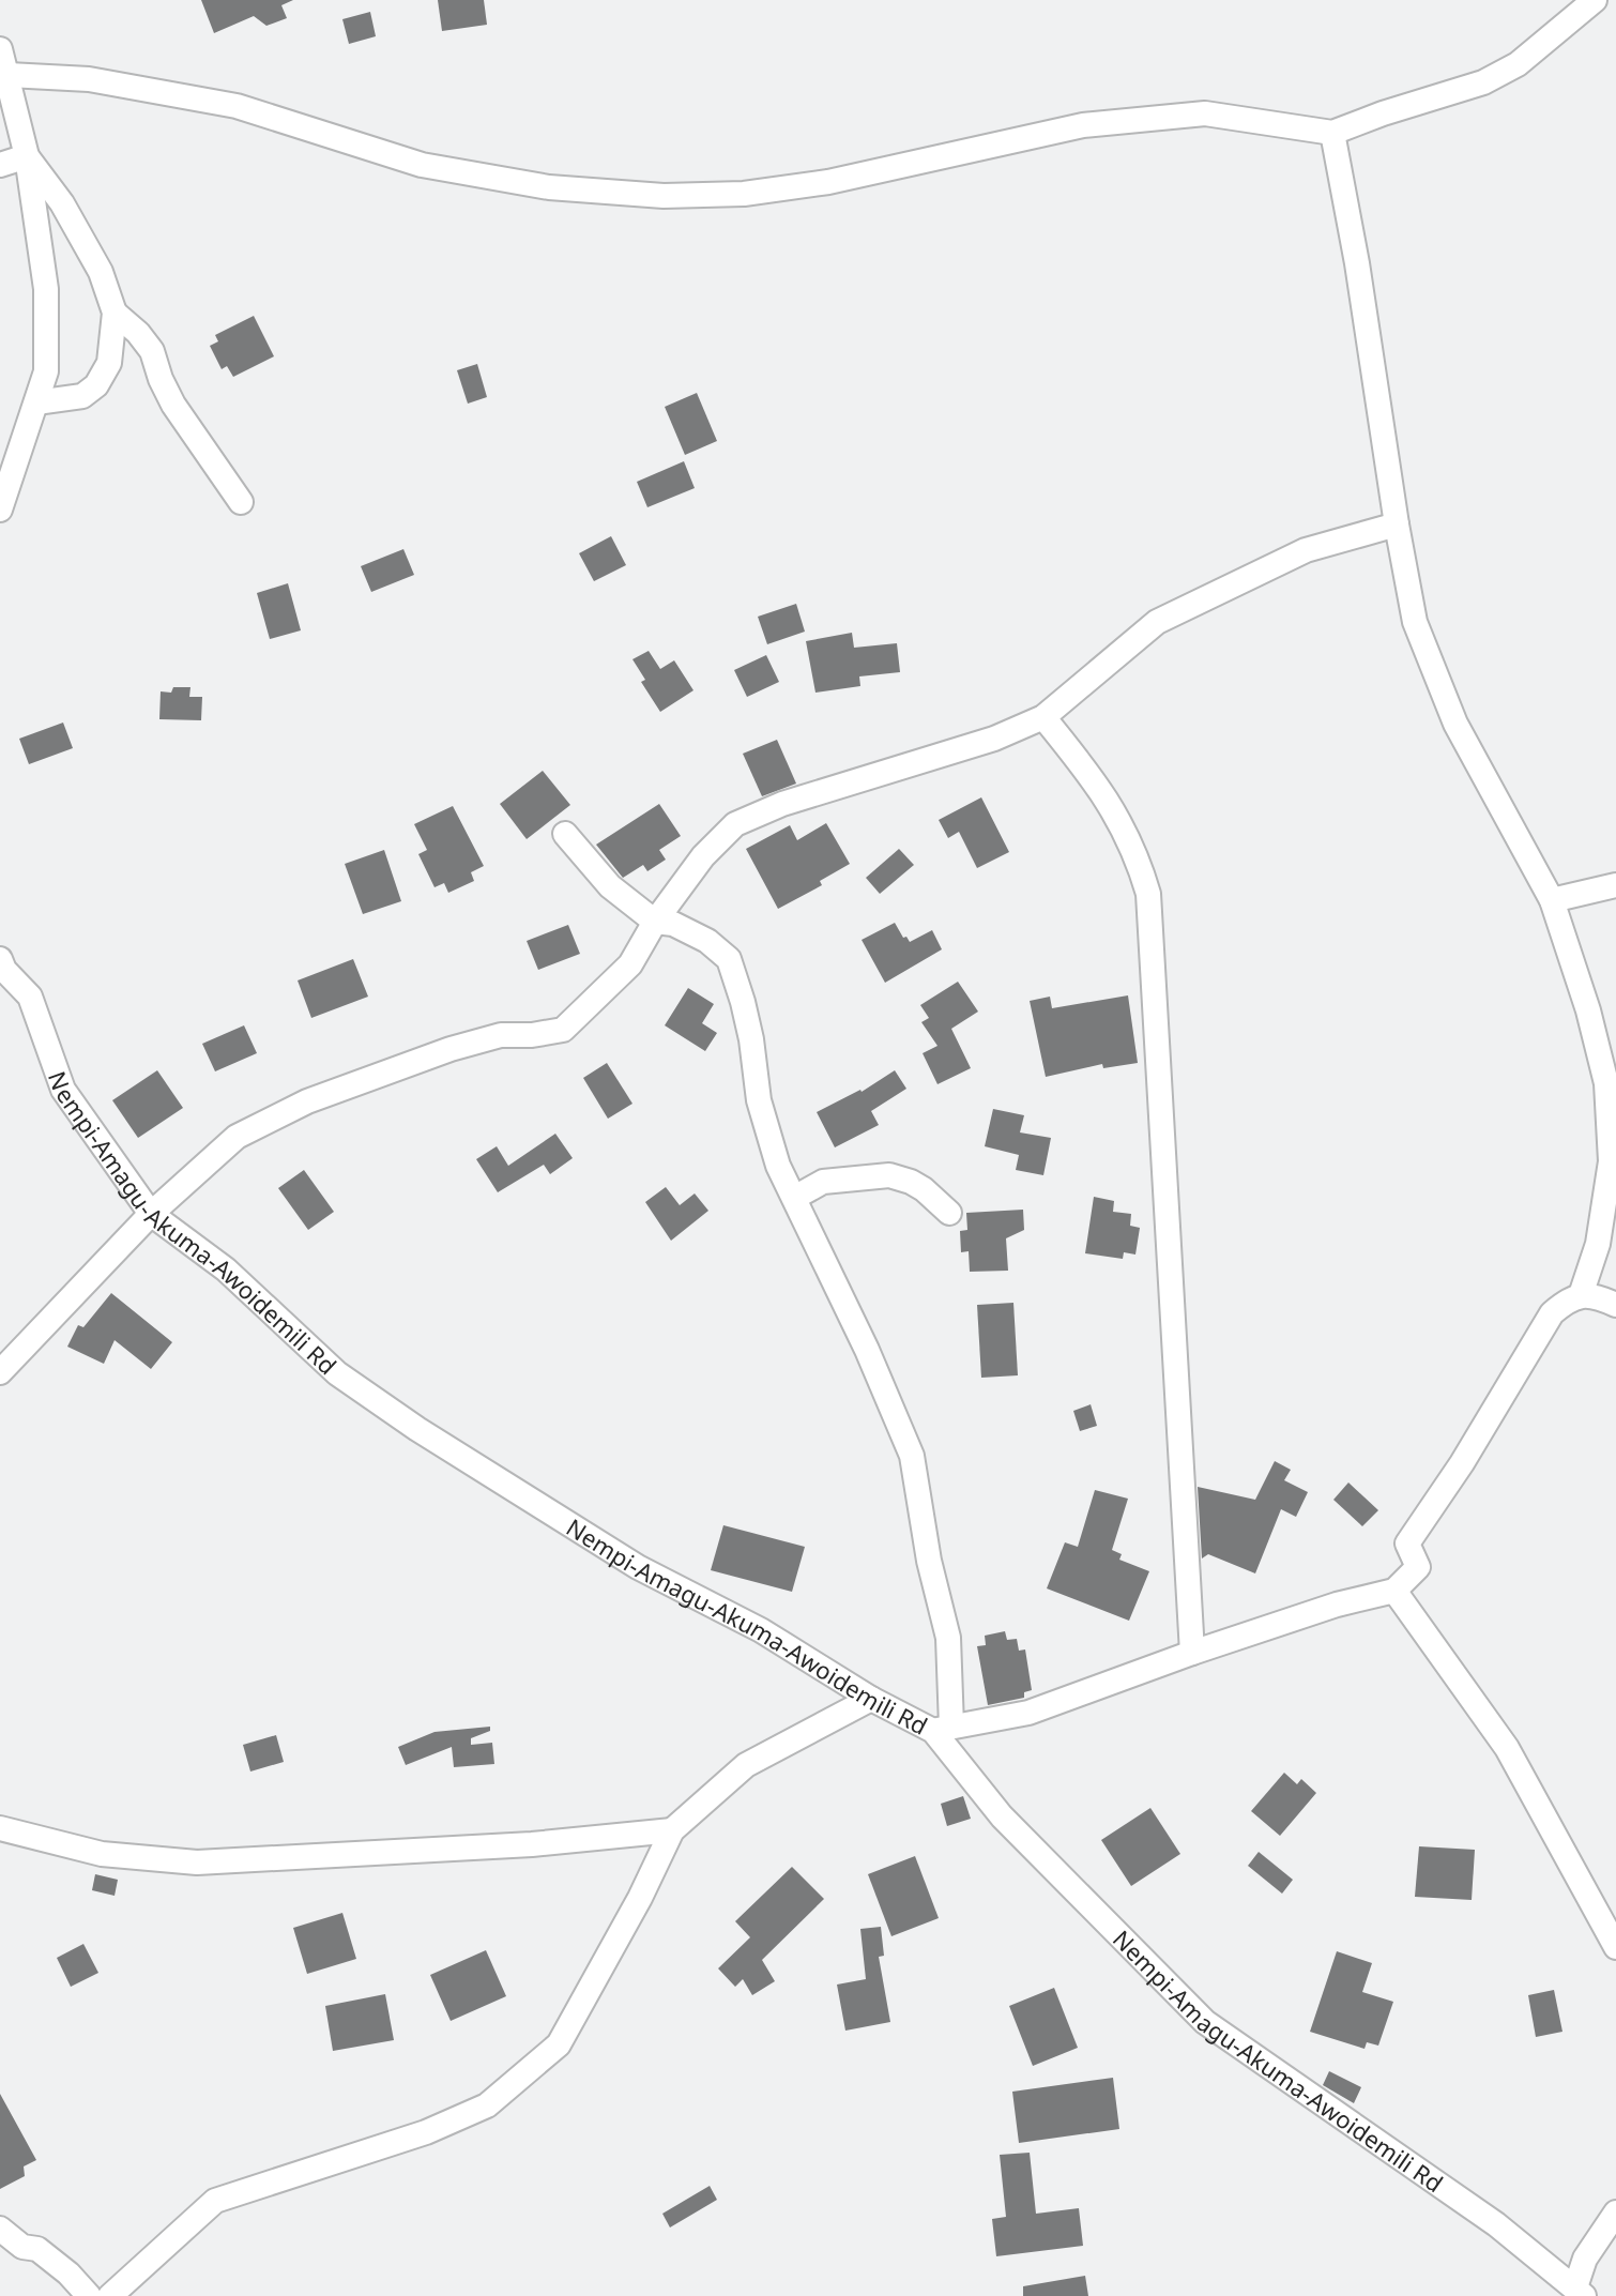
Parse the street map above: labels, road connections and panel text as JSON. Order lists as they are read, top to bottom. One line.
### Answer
{"streets":{"street":["Nempi-Amagu-Akuma-Awoidemili Rd"]}}
